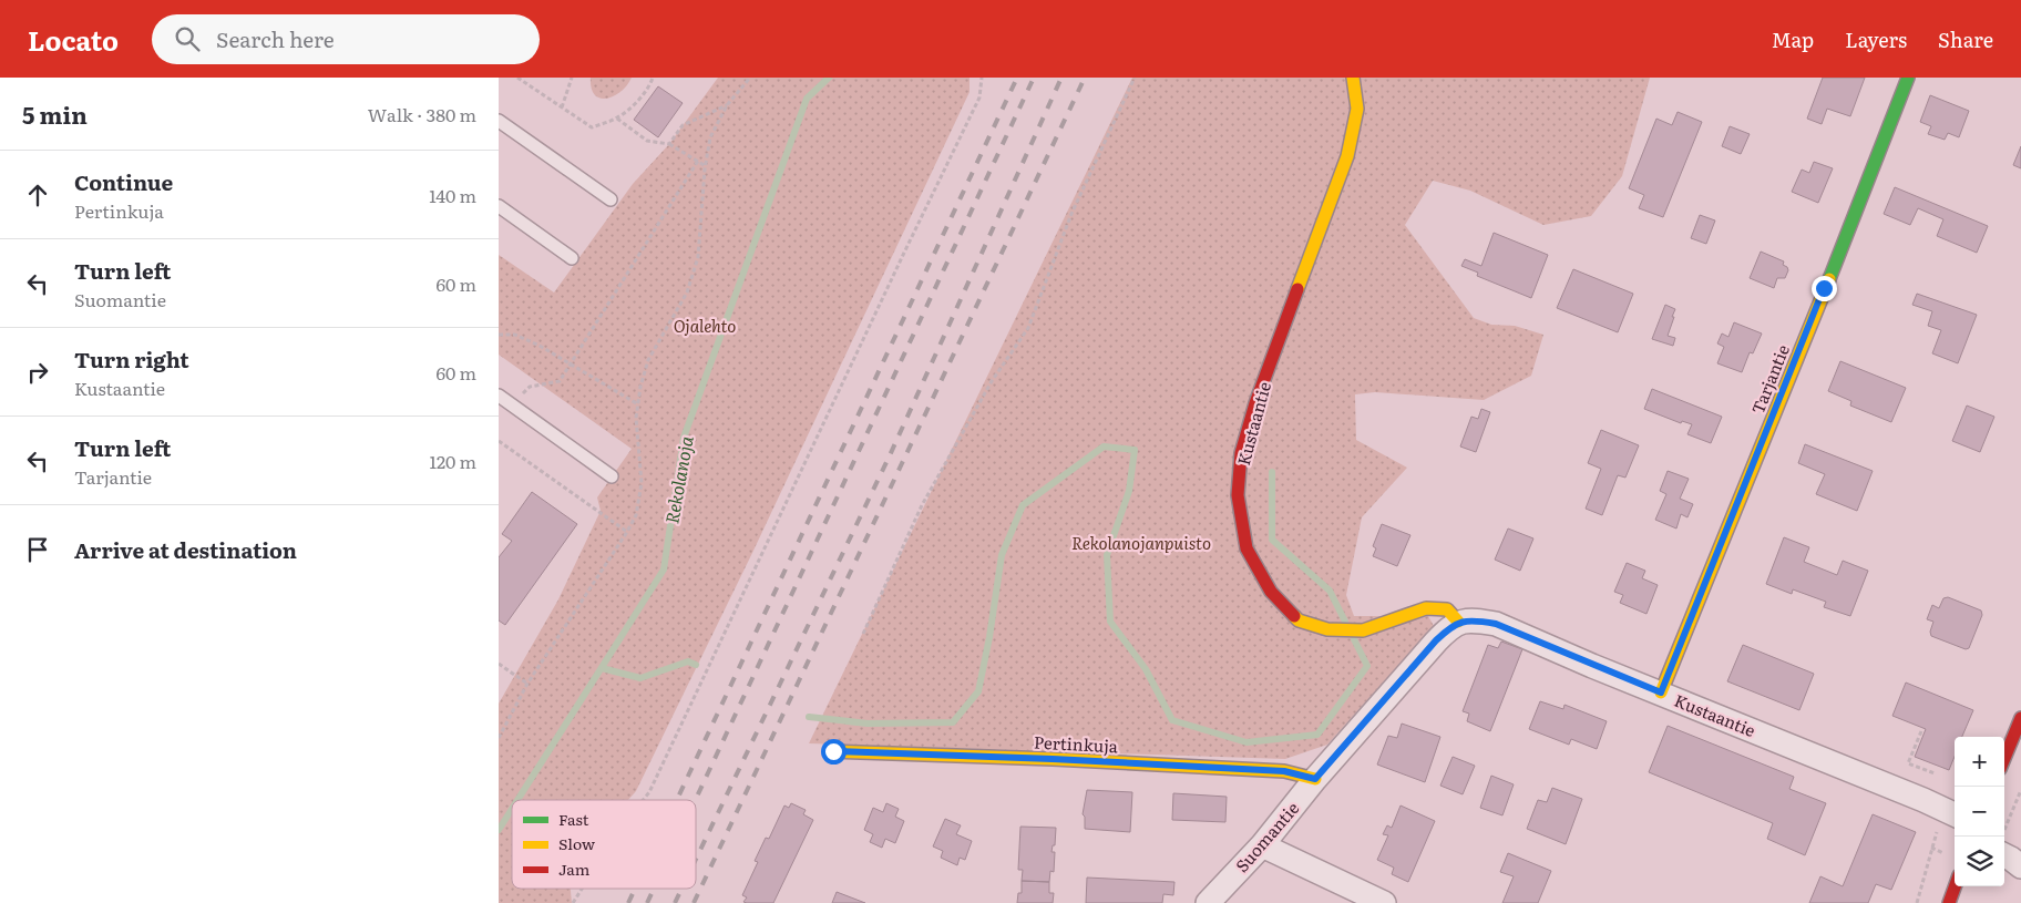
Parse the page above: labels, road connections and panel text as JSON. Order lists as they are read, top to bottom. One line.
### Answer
{"streets":{"street":["Tarjantie","Kustaantie","Pertinkuja","Suomantie"]},"crossings":[["Tarjantie","Kustaantie"],["Kustaantie","Suomantie"],["Pertinkuja","Suomantie"]],"water":["Rekolanoja"],"parks":["Ojalehto","Rekolanojanpuisto"],"legend":["Fast","Slow","Jam"],"page":{"header":"Locato","search":"Search here","nav":["Map","Layers","Share"],"heading":["5 min","Walk · 380 m"],"list":[["Continue","Pertinkuja","140 m"],["Turn left","Suomantie","60 m"],["Turn right","Kustaantie","60 m"],["Turn left","Tarjantie","120 m"],"Arrive at destination"],"map_buttons":["+","−"]}}
